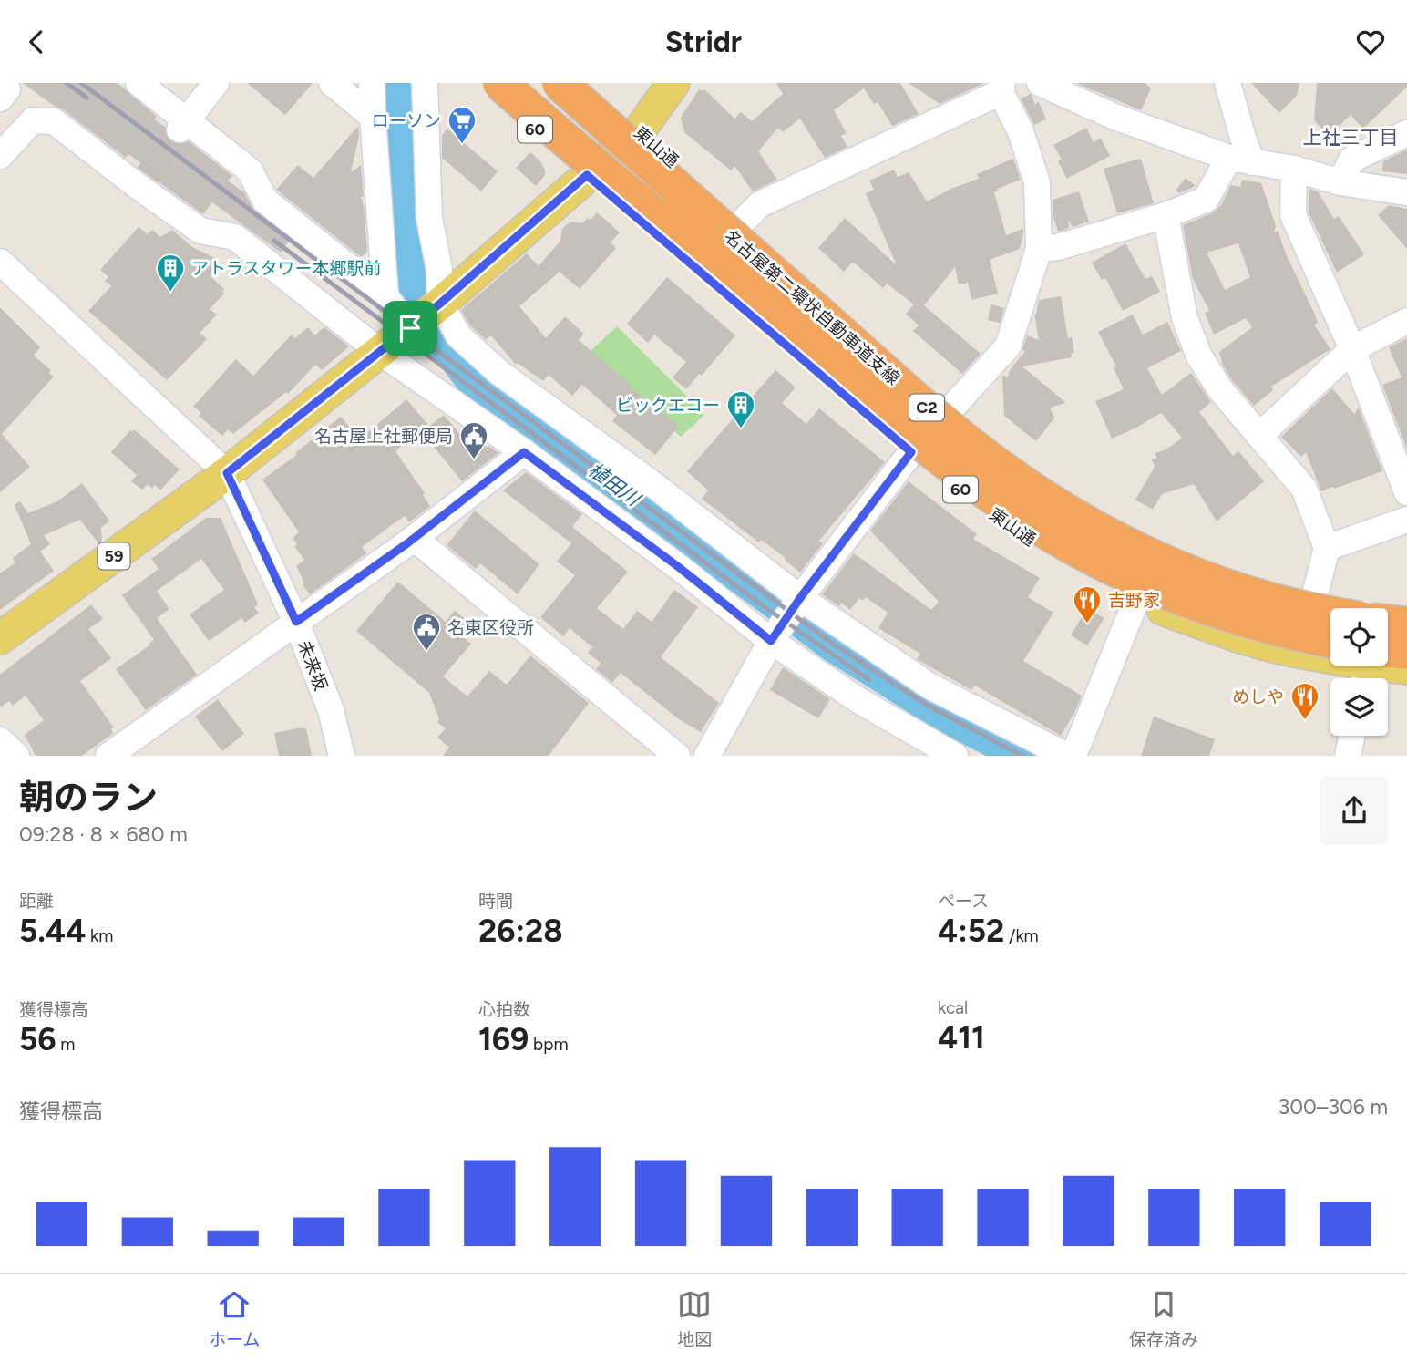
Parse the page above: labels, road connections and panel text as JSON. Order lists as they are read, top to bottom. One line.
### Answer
{"streets":{"highway":["名古屋第二環状自動車道支線","C2"],"main road":["60","東山通","59"],"street":["未来坂"]},"crossings":[["東山通","名古屋第二環状自動車道支線"],["東山通","59"],["59","未来坂"]],"districts":["上社三丁目"],"water":["植田川"],"places":{"supermarket":["ローソン"],"building":["アトラスタワー本郷駅前","ビックエコー"],"public building":["名古屋上社郵便局","名東区役所"],"restaurant":["吉野家","めしや"]},"page":{"header":"Stridr","heading":["朝のラン","09:28 · 8 × 680 m"],"stats":[["距離","5.44 km"],["時間","26:28"],["ペース","4:52 /km"],["獲得標高","56 m"],["心拍数","169 bpm"],["kcal","411"]],"chart":["獲得標高","300–306 m"],"tabs":["ホーム","地図","保存済み"]}}
